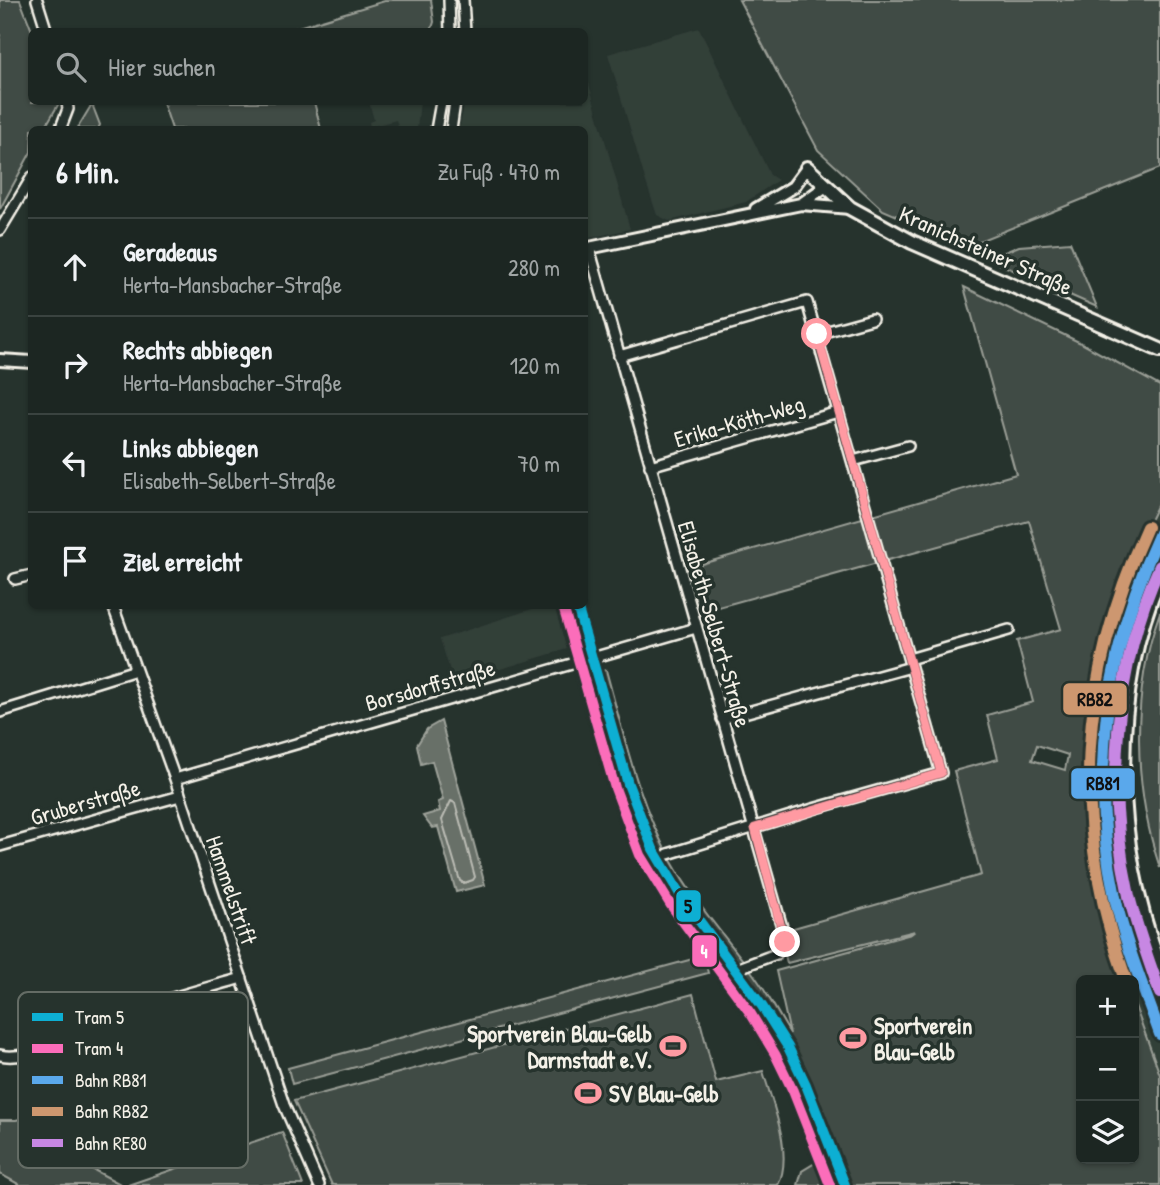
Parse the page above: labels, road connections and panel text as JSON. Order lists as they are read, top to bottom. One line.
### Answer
{"streets":{"main road":["Kranichsteiner Straße"],"street":["Erika-Köth-Weg","Elisabeth-Selbert-Straße","Borsdorffstraße","Gruberstraße","Hammelstrift"]},"crossings":[["Erika-Köth-Weg","Elisabeth-Selbert-Straße"],["Elisabeth-Selbert-Straße","Borsdorffstraße"],["Borsdorffstraße","Hammelstrift"],["Gruberstraße","Hammelstrift"]],"places":{"sports":["Sportverein Blau-Gelb","Sportverein Blau-Gelb Darmstadt e.V.","SV Blau-Gelb"]},"lines":["rail line RB82","rail line RB81","rail line RE80","tram line 5","tram line 4"],"legend":["Tram 5","Tram 4","Bahn RB81","Bahn RB82","Bahn RE80"],"page":{"search":"Hier suchen","heading":["6 Min.","Zu Fuß · 470 m"],"list":[["Geradeaus","Herta-Mansbacher-Straße","280 m"],["Rechts abbiegen","Herta-Mansbacher-Straße","120 m"],["Links abbiegen","Elisabeth-Selbert-Straße","70 m"],"Ziel erreicht"],"map_buttons":["+","−"]}}
